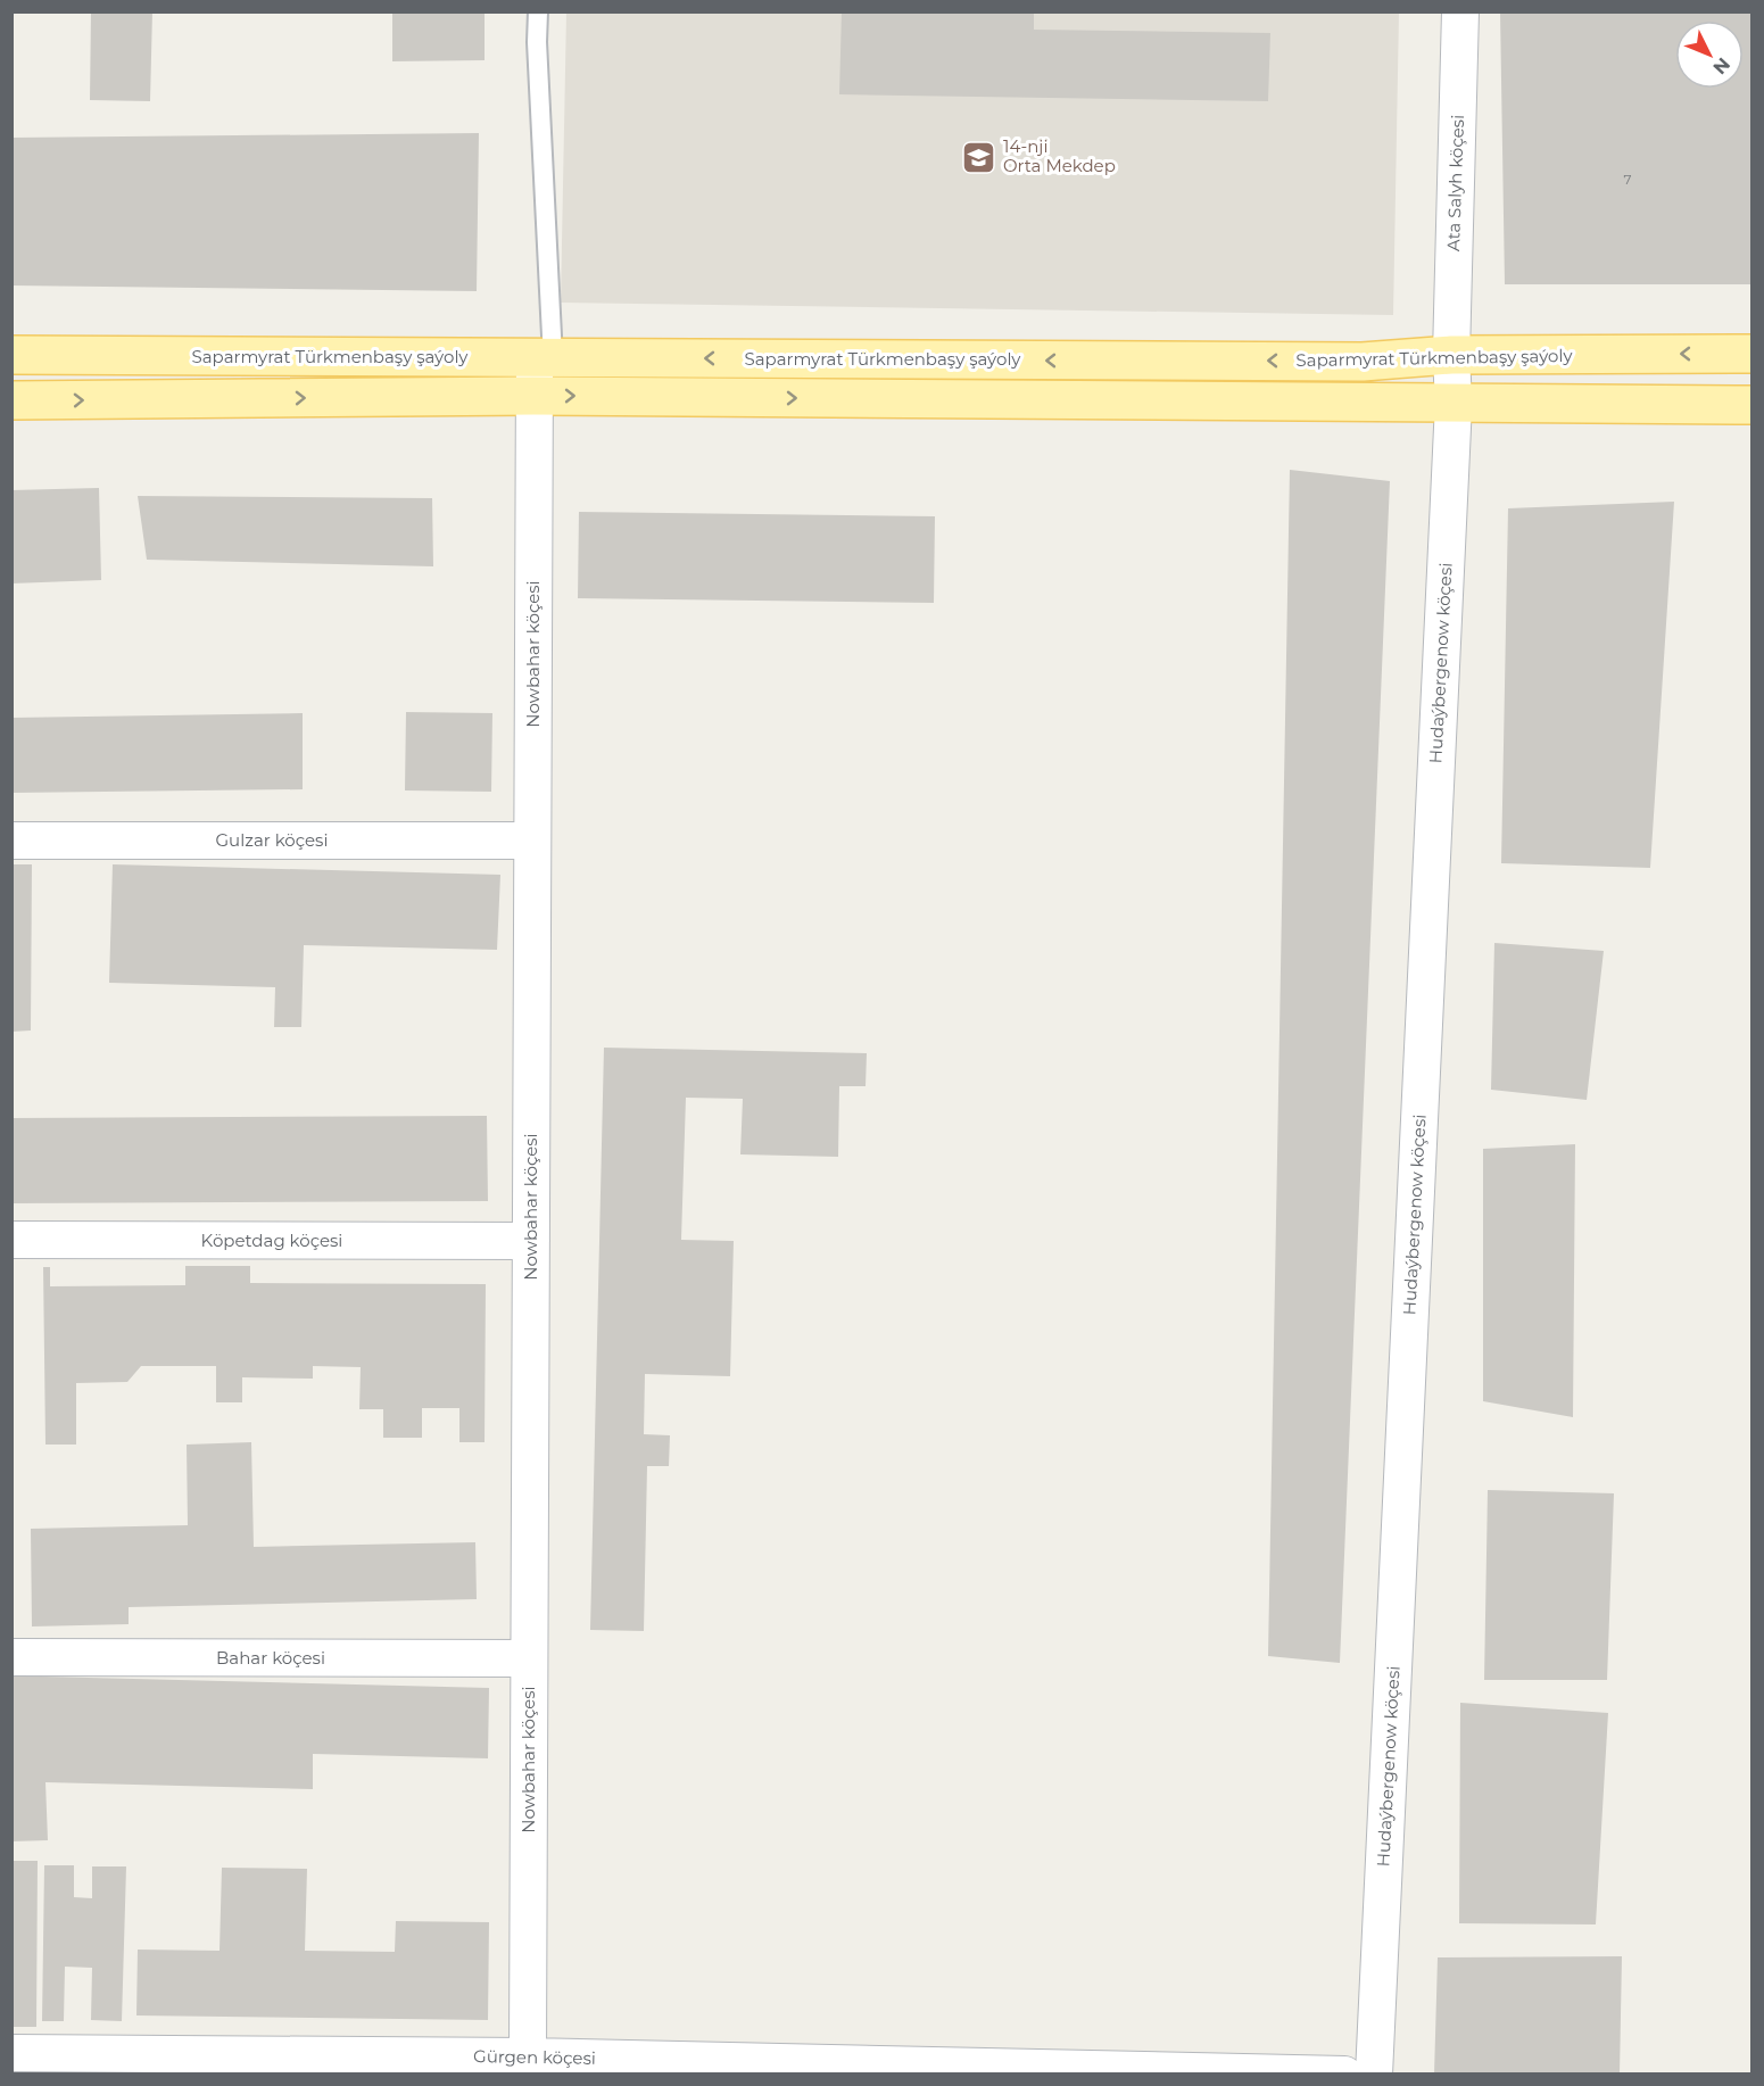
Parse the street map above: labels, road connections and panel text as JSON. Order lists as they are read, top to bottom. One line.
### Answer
{"streets":{"main road":["Saparmyrat Türkmenbaşy şaýoly"],"street":["Ata Salyh köçesi","Nowbahar köçesi","Hudaýbergenow köçesi","Gulzar köçesi","Köpetdag köçesi","Bahar köçesi","Gürgen köçesi"]},"crossings":[["Ata Salyh köçesi","Saparmyrat Türkmenbaşy şaýoly"],["Ata Salyh köçesi","Hudaýbergenow köçesi"],["Saparmyrat Türkmenbaşy şaýoly","Nowbahar köçesi"],["Saparmyrat Türkmenbaşy şaýoly","Hudaýbergenow köçesi"],["Nowbahar köçesi","Gulzar köçesi"],["Nowbahar köçesi","Köpetdag köçesi"],["Nowbahar köçesi","Bahar köçesi"],["Nowbahar köçesi","Gürgen köçesi"]],"places":{"school or university":["14-nji Orta Mekdep"]},"house_numbers":["7"],"north":"bottom right"}
